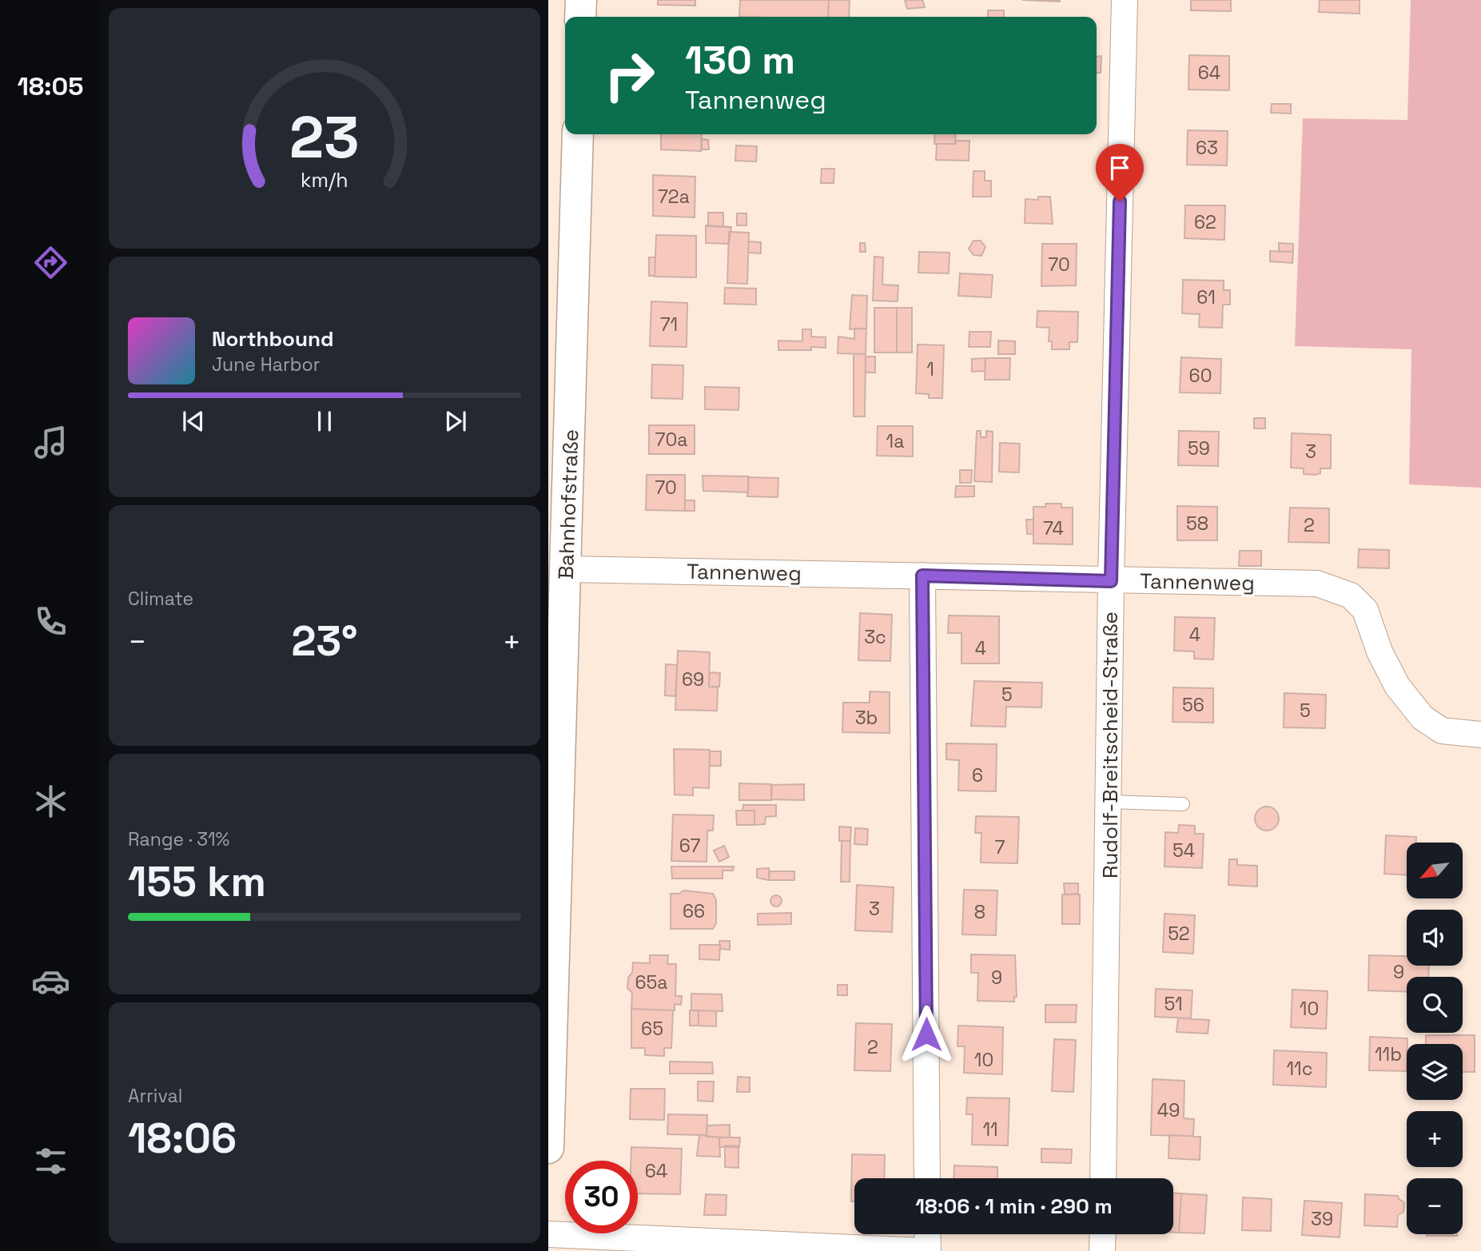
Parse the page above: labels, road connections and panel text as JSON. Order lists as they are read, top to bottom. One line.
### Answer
{"streets":{"main road":["Bahnhofstraße"],"street":["Tannenweg","Rudolf-Breitscheid-Straße"]},"crossings":[["Bahnhofstraße","Tannenweg"],["Tannenweg","Rudolf-Breitscheid-Straße"]],"house_numbers":["64","63","72a","62","70","61","71","1","60","70a","1a","59","3","70","58","2","74","4","3c","4","69","5","56","5","3b","6","67","7","54","3","66","8","52","9","9","65a","51","10","65","2","11b","10","11c","49","11","64","39"],"north":"bottom left","page":{"tabs":"18:05","turn":["130 m","Tannenweg"],"song":["Northbound","June Harbor"],"tile":["Climate",["Range · 31%","155 km"],["Arrival","18:06"]],"heat":["−","23°","+"],"map_buttons":["+","−"],"limit":"30","trip":"18:06 · 1 min · 290 m","gauge":["23","km/h"]}}
